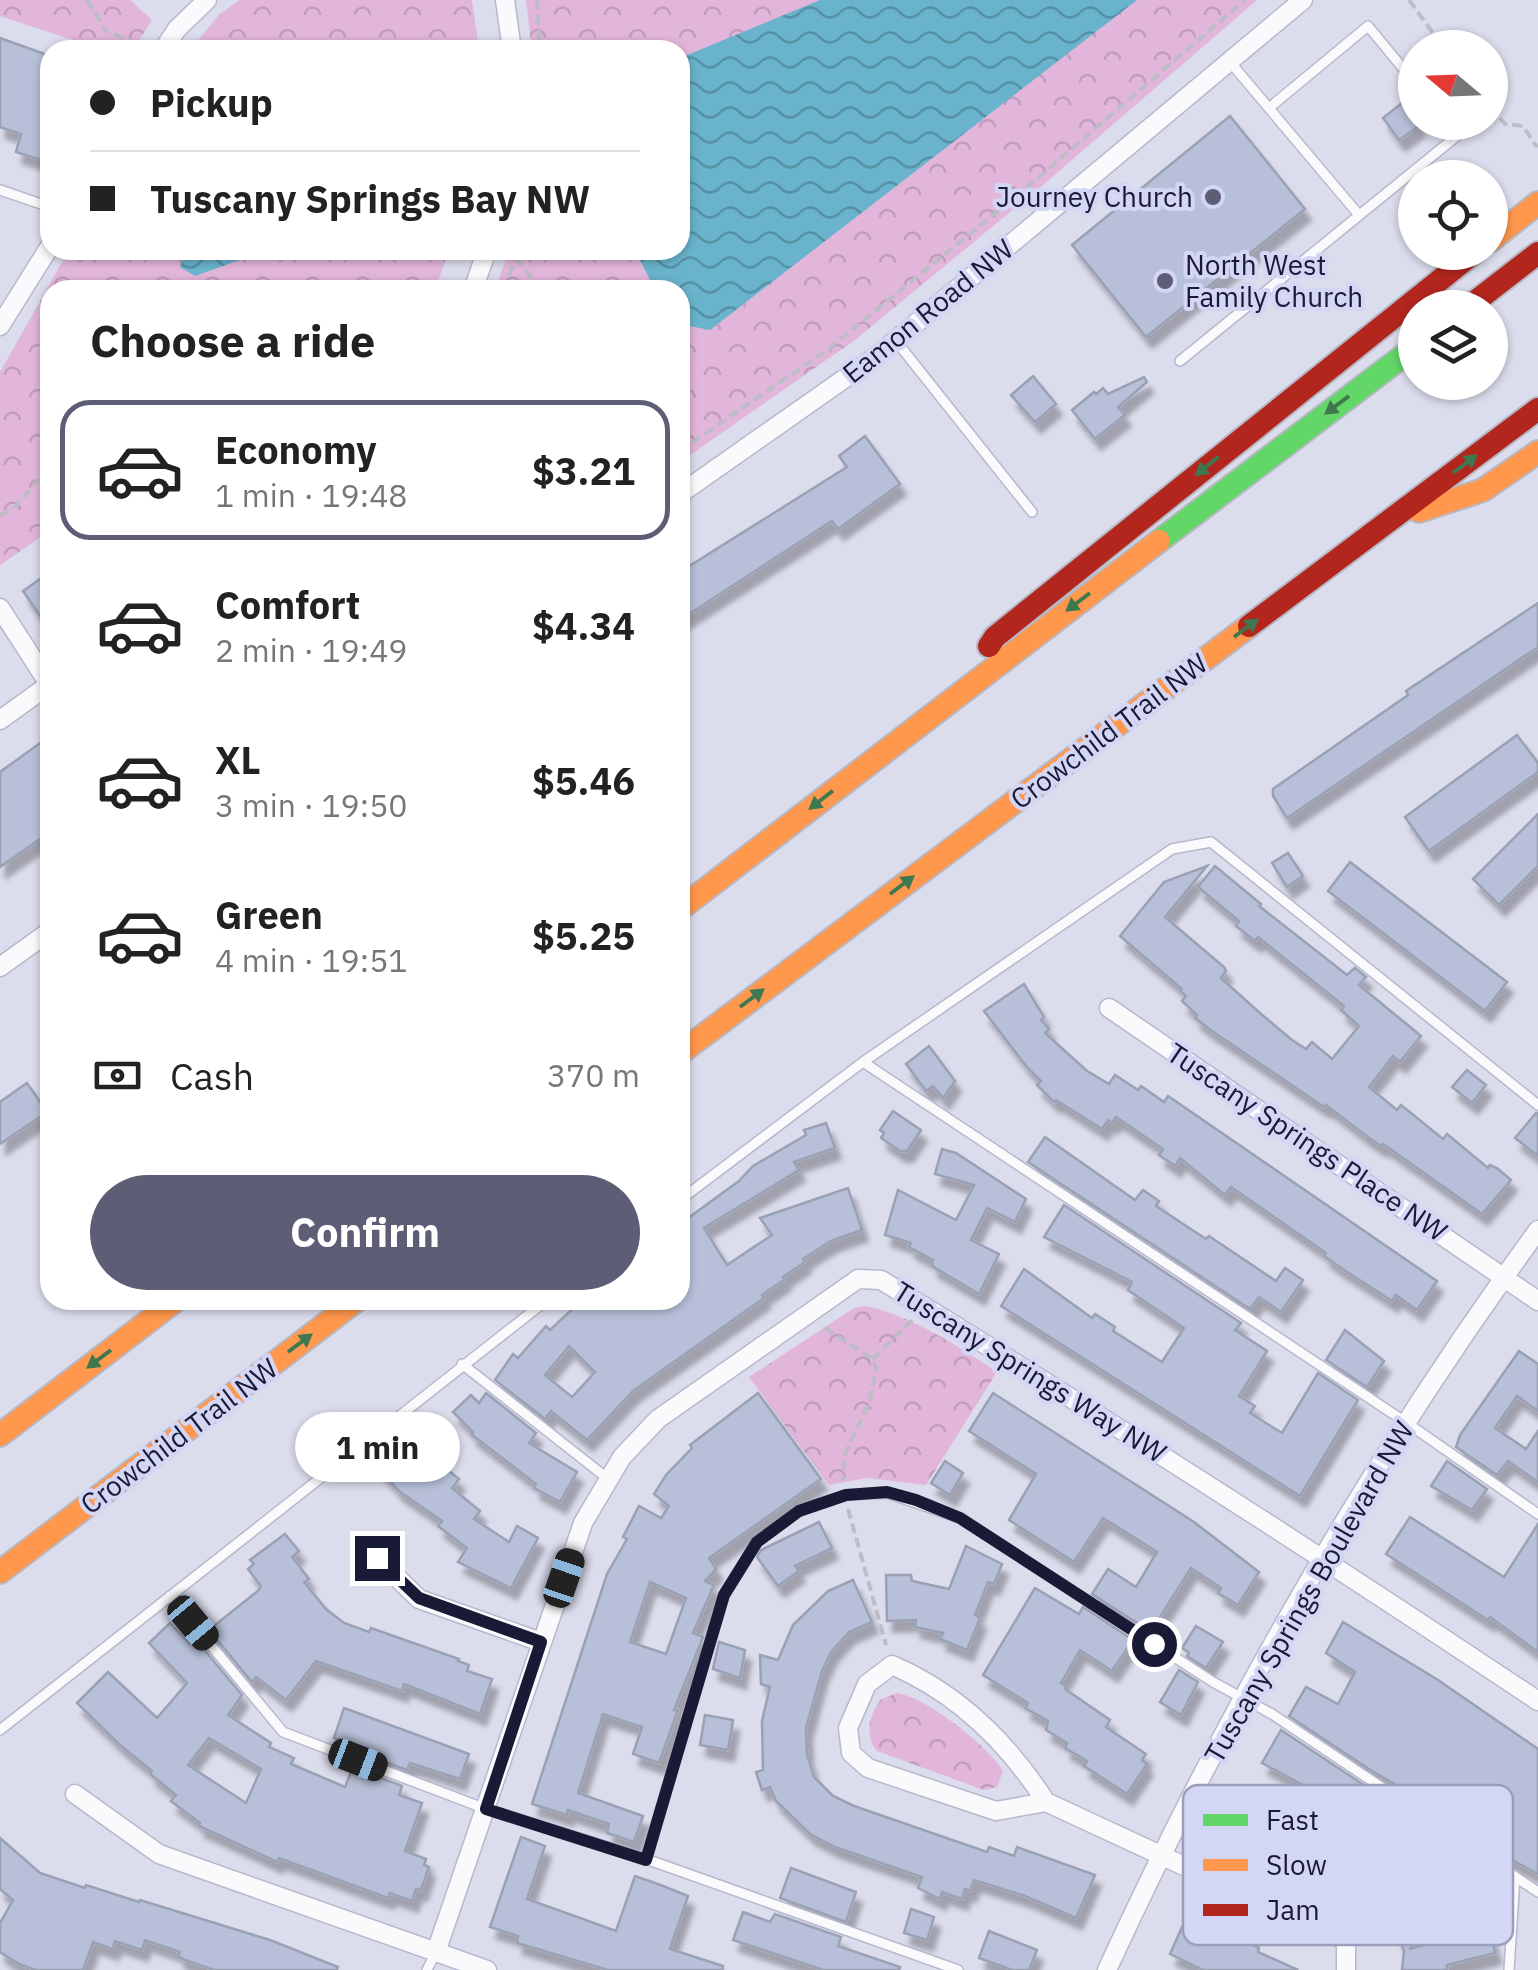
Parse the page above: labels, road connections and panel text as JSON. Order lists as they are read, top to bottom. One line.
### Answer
{"streets":{"highway":["Crowchild Trail NW"],"street":["Eamon Road NW","Tuscany Springs Place NW","Tuscany Springs Way NW","Tuscany Springs Boulevard NW"]},"crossings":[["Tuscany Springs Place NW","Tuscany Springs Boulevard NW"],["Tuscany Springs Way NW","Tuscany Springs Boulevard NW"]],"places":["Journey Church","North West Family Church"],"legend":["Fast","Slow","Jam"],"north":"left","page":{"banner":["Pickup","Tuscany Springs Bay NW"],"heading":"Choose a ride","list":[{"name":"Economy","note":"1 min · 19:48","value":"$3.21"},{"name":"Comfort","note":"2 min · 19:49","value":"$4.34"},{"name":"XL","note":"3 min · 19:50","value":"$5.46"},{"name":"Green","note":"4 min · 19:51","value":"$5.25"}],"pay":["Cash","370 m"],"buttons":"Confirm","bubble":"1 min"}}
